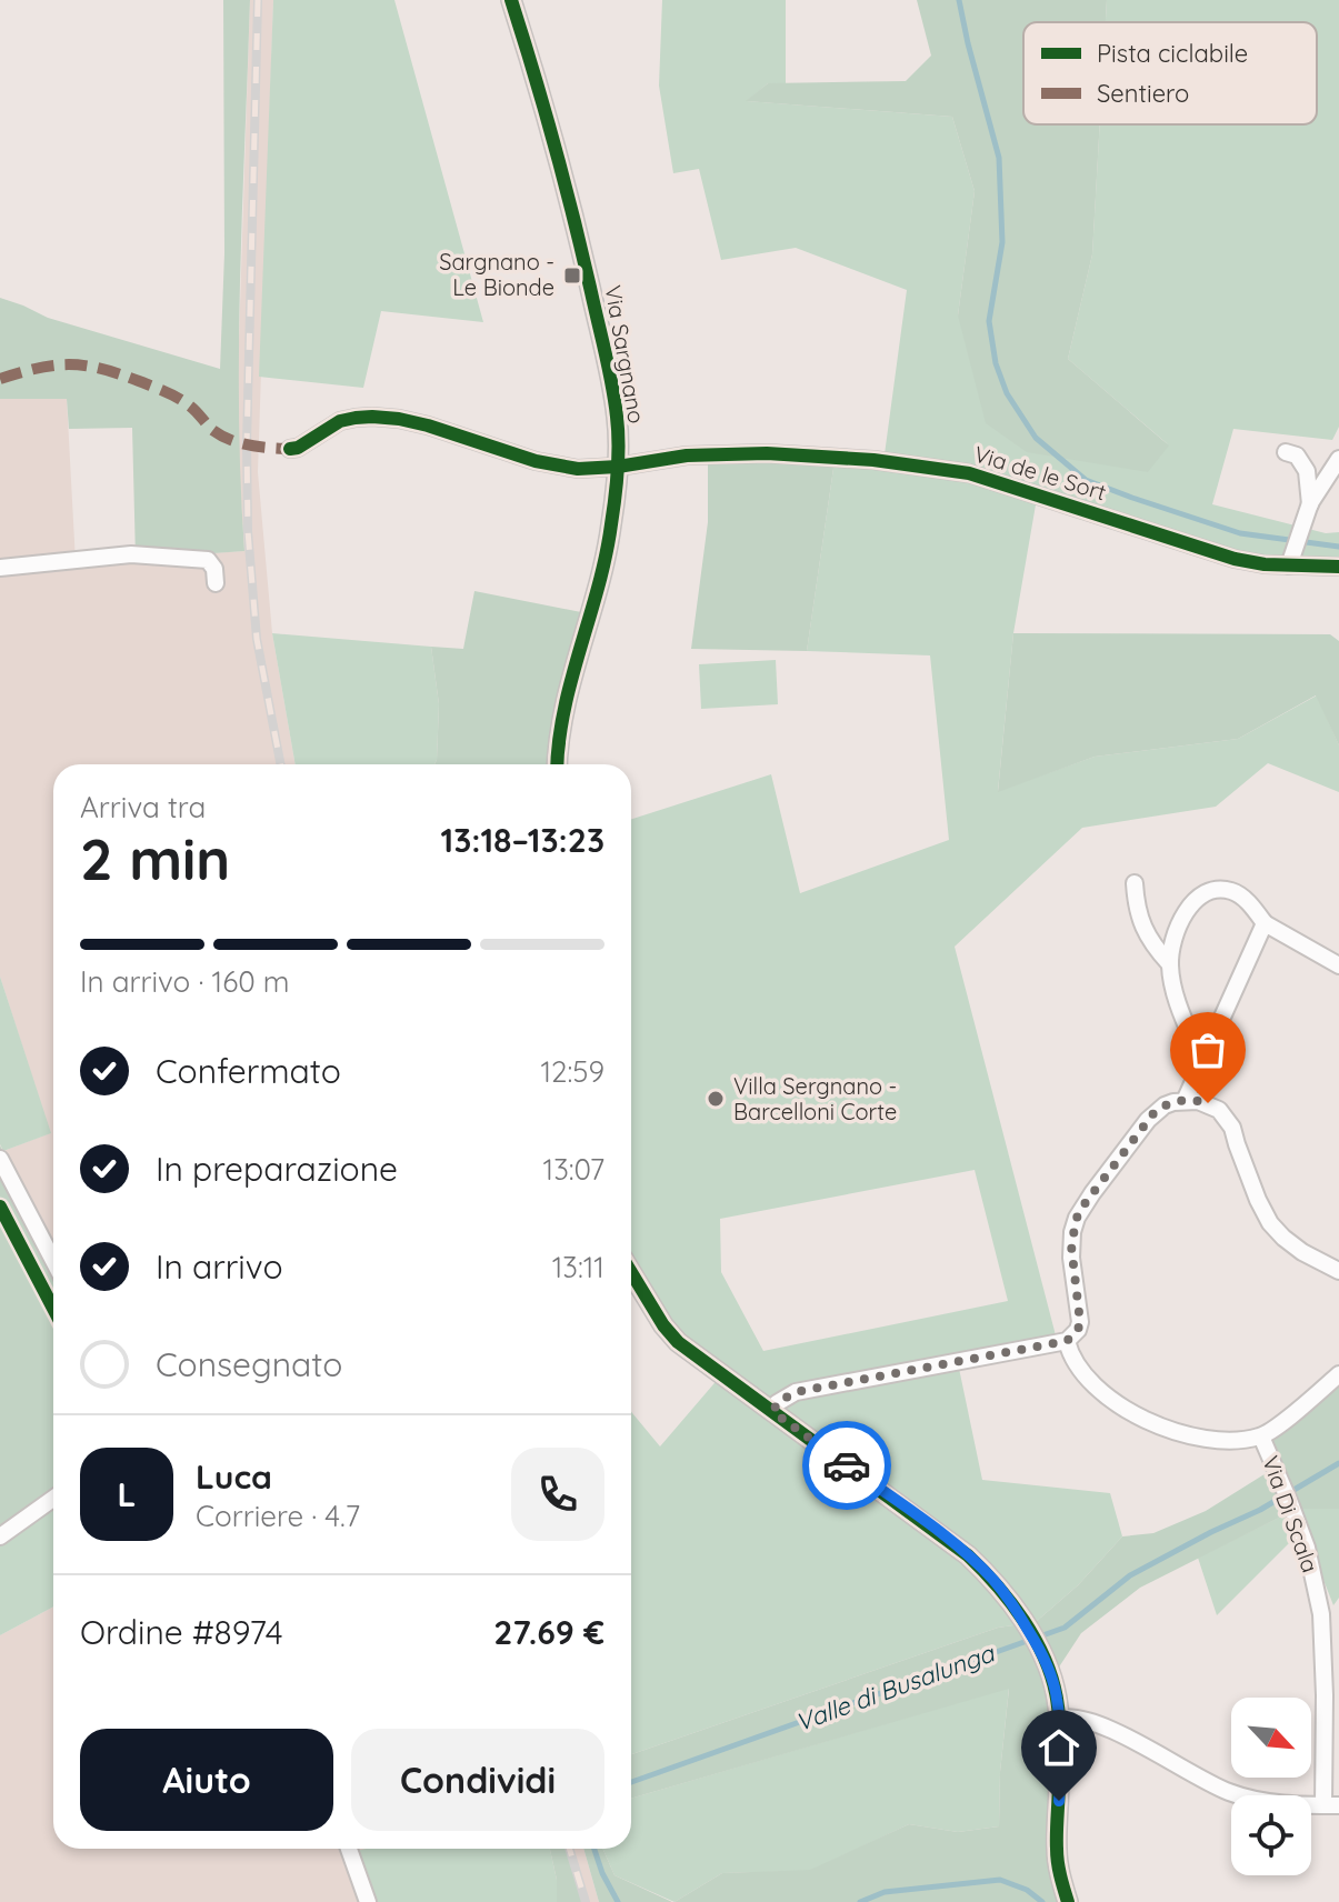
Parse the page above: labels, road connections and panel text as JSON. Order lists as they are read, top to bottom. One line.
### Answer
{"streets":{"street":["Via Sargnano","Via de le Sort","Via Di Scala"]},"crossings":[["Via Sargnano","Via de le Sort"]],"water":["Valle di Busalunga"],"places":{"transit":["Sargnano - Le Bionde"],"other":["Villa Sergnano - Barcelloni Corte"]},"legend":["Pista ciclabile","Sentiero"],"north":"bottom right","page":{"heading":["2 min","Arriva tra","13:18–13:23"],"panel":["Luca","Corriere · 4.7","Ordine #8974","27.69 €"],"bar":"In arrivo · 160 m","list":[["Confermato","12:59"],["In preparazione","13:07"],["In arrivo","13:11"],"Consegnato"],"round":"L","buttons":["Aiuto","Condividi"]}}
